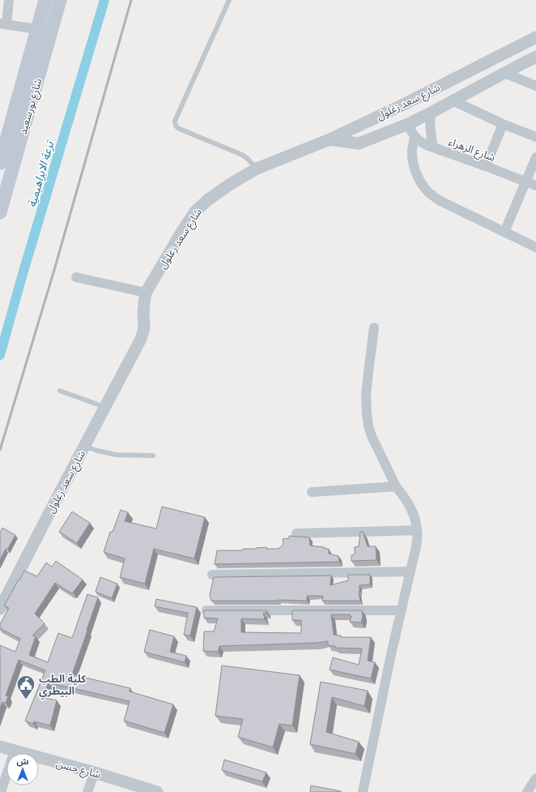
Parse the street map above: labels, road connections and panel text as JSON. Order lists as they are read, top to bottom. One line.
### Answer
{"streets":{"main road":["شارع بورسعيد"],"street":["شارع سعد زغلول","شارع الزهراء","شارع حسن"]},"water":["ترعة الابراهيمية"],"places":{"public building":["كلية الطب البيطري"]},"north":"top"}
